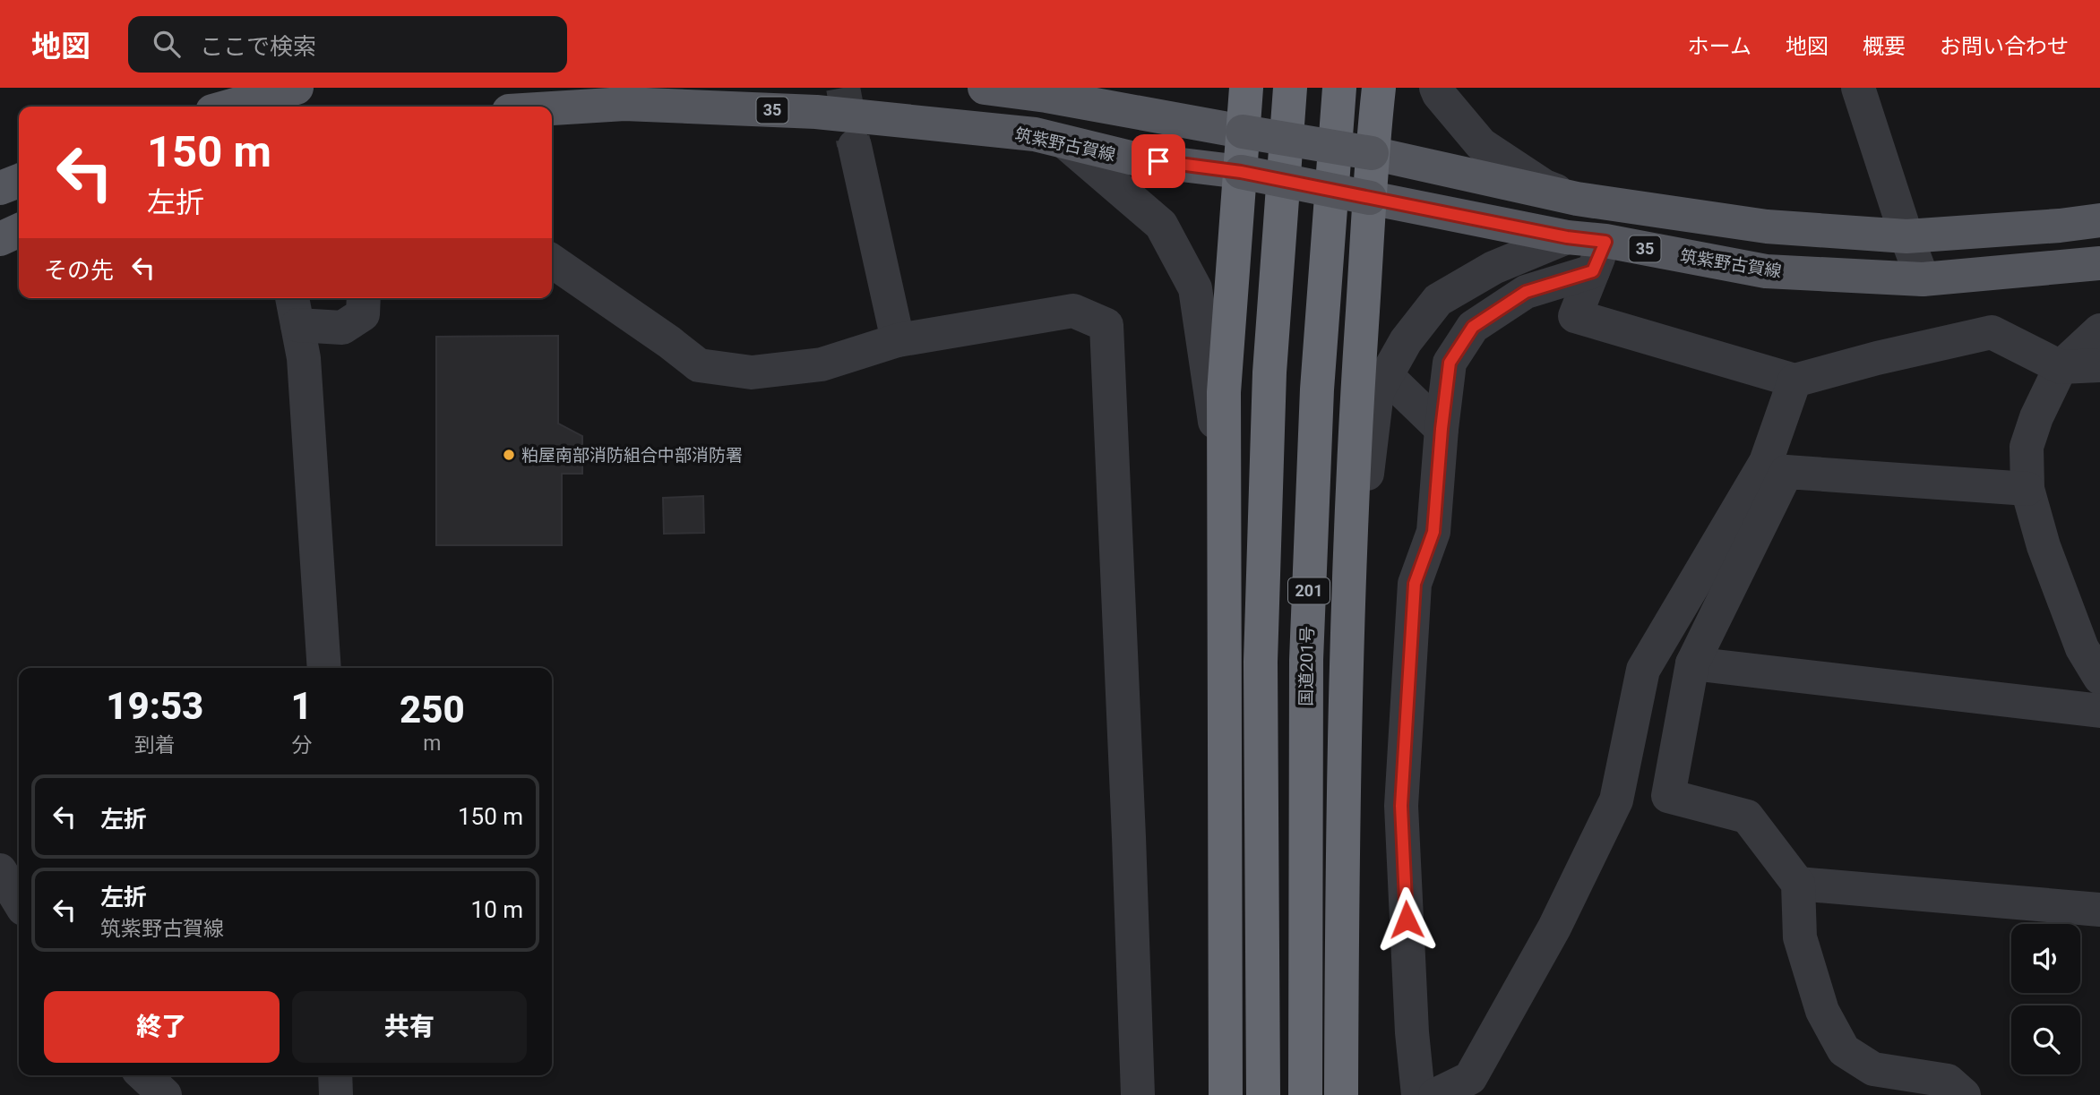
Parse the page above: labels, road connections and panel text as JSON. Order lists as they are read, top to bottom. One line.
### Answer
{"streets":{"highway":["201","国道201号"],"main road":["35","筑紫野古賀線"]},"crossings":[["35","201"],["筑紫野古賀線","201"]],"places":["粕屋南部消防組合中部消防署"],"page":{"header":"地図","search":"ここで検索","nav":["ホーム","地図","概要","お問い合わせ"],"turn":["150 m","左折"],"then":"その先","eta":["19:53","到着","1","分","250","m"],"list":[{"name":"左折","value":"150 m"},{"name":"左折","note":"筑紫野古賀線","value":"10 m"}],"buttons":["終了","共有"]}}
